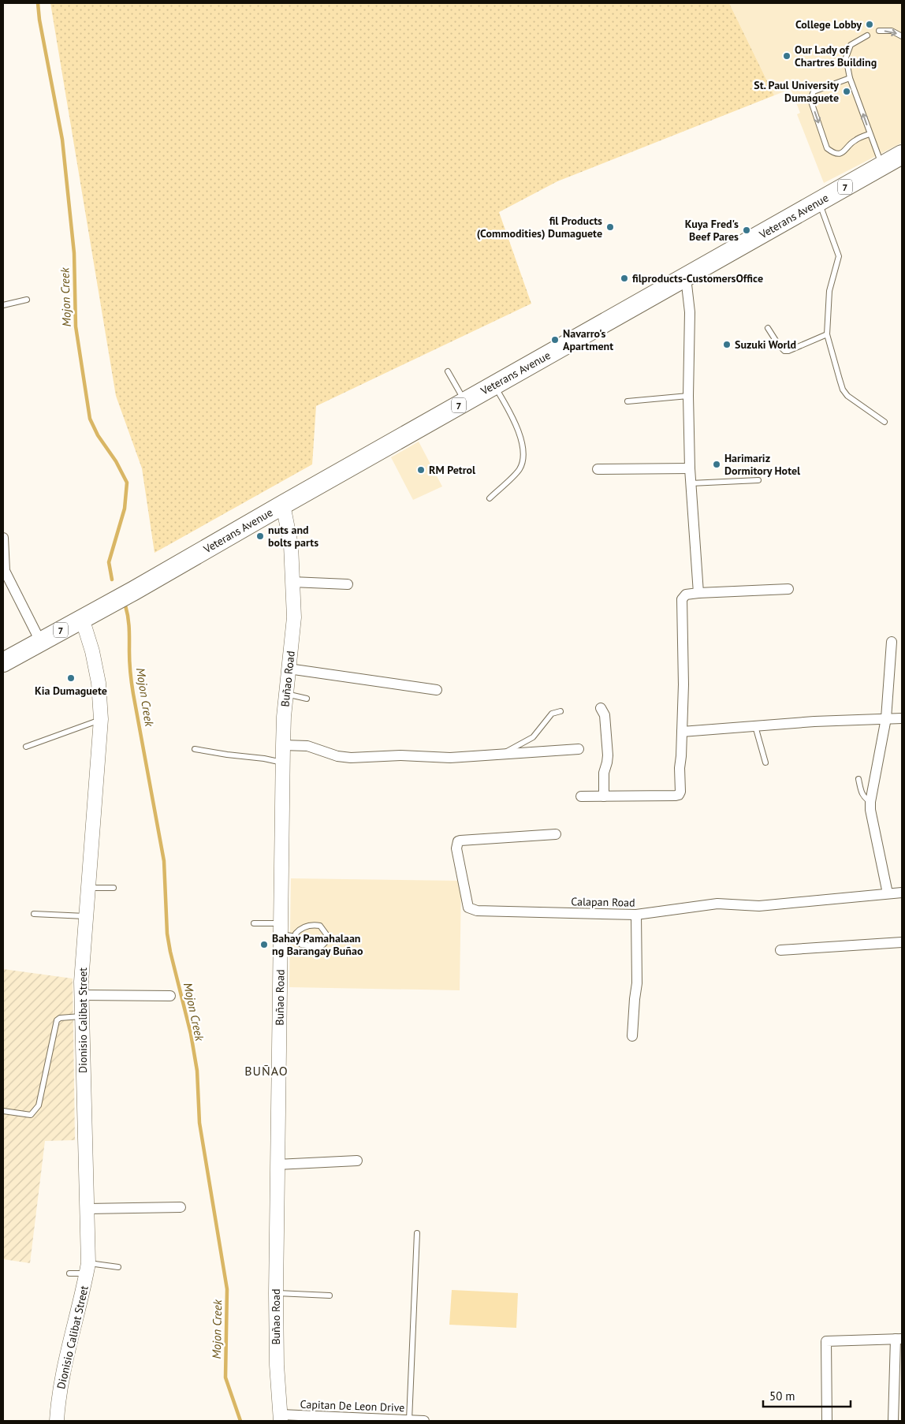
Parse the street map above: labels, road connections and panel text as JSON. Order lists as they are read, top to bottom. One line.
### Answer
{"streets":{"highway":["7","Veterans Avenue"],"street":["Buñao Road","Calapan Road","Dionisio Calibat Street","Capitan De Leon Drive"]},"crossings":[["7","Veterans Avenue"],["7","Dionisio Calibat Street"],["Veterans Avenue","Buñao Road"],["Veterans Avenue","Dionisio Calibat Street"],["Buñao Road","Capitan De Leon Drive"]],"districts":["BUÑAO"],"water":["Mojon Creek"],"places":["College Lobby","Our Lady of Chartres Building","St. Paul University Dumaguete","fil Products (Commodities) Dumaguete","Kuya Fred's Beef Pares","filproducts-CustomersOffice","Navarro's Apartment","Suzuki World","Harimariz Dormitory Hotel","RM Petrol","nuts and bolts parts","Kia Dumaguete","Bahay Pamahalaan ng Barangay Buñao"],"scale_bar":"50 m"}
